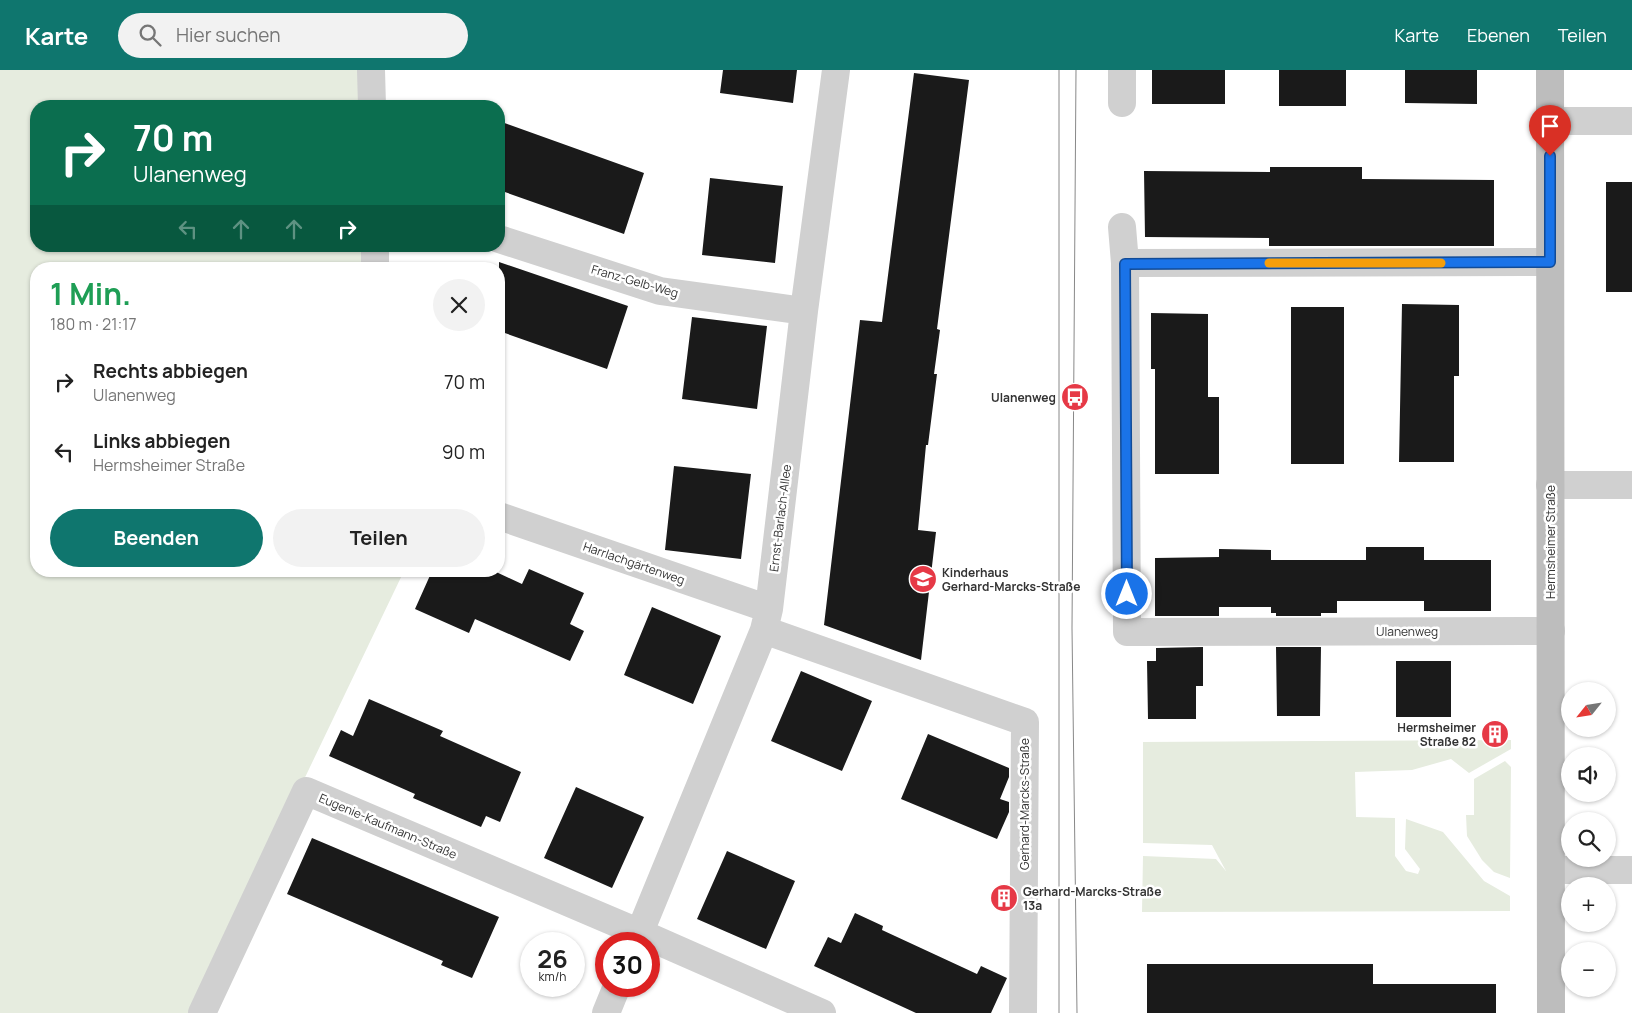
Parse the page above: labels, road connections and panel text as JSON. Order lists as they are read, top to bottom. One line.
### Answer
{"streets":{"street":["Franz-Gelb-Weg","Ernst-Barlach-Allee","Hermsheimer Straße","Harrlachgärtenweg","Ulanenweg","Gerhard-Marcks-Straße","Eugenie-Kaufmann-Straße"]},"crossings":[["Franz-Gelb-Weg","Ernst-Barlach-Allee"],["Ernst-Barlach-Allee","Harrlachgärtenweg"],["Ernst-Barlach-Allee","Gerhard-Marcks-Straße"],["Hermsheimer Straße","Ulanenweg"],["Harrlachgärtenweg","Gerhard-Marcks-Straße"]],"places":{"bus stop":["Ulanenweg"],"school or university":["Kinderhaus Gerhard-Marcks-Straße"],"building":["Hermsheimer Straße 82","Gerhard-Marcks-Straße 13a"]},"north":"bottom left","page":{"header":"Karte","search":"Hier suchen","nav":["Karte","Ebenen","Teilen"],"turn":["70 m","Ulanenweg"],"heading":["1 Min.","180 m · 21:17"],"list":[{"name":"Rechts abbiegen","note":"Ulanenweg","value":"70 m"},{"name":"Links abbiegen","note":"Hermsheimer Straße","value":"90 m"}],"buttons":["Beenden","Teilen"],"map_buttons":["+","−"],"speed":"26 km/h","limit":"30"}}
